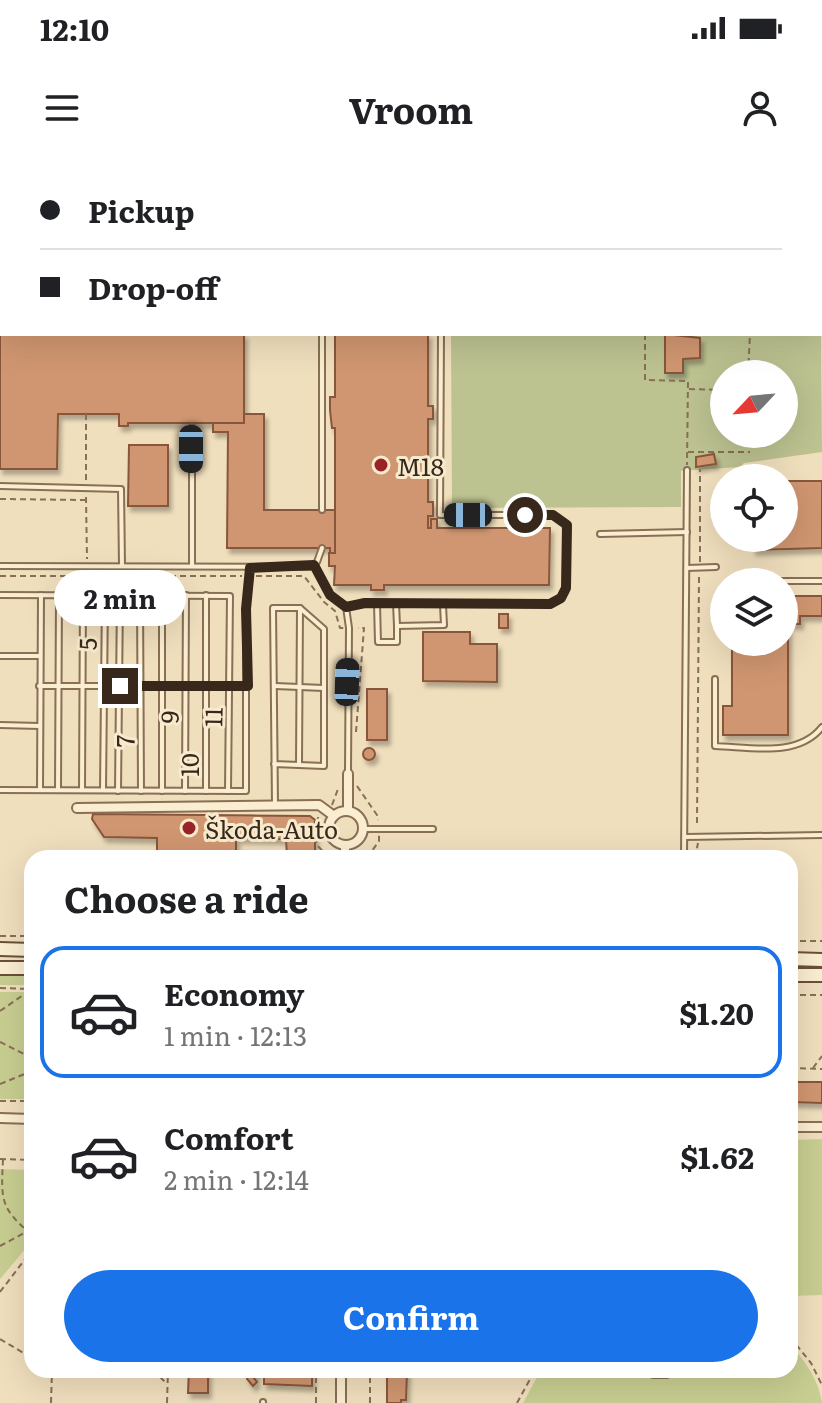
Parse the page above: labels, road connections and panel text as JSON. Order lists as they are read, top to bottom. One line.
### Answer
{"streets":{"lane":["5","9","11","7","10"]},"crossings":[["11","10"]],"places":["M18","Škoda-Auto"],"north":"bottom left","page":{"status":"12:10","header":"Vroom","banner":["Pickup","Drop-off"],"bubble":"2 min","heading":"Choose a ride","list":[{"name":"Economy","note":"1 min · 12:13","value":"$1.20"},{"name":"Comfort","note":"2 min · 12:14","value":"$1.62"}],"buttons":"Confirm"}}
